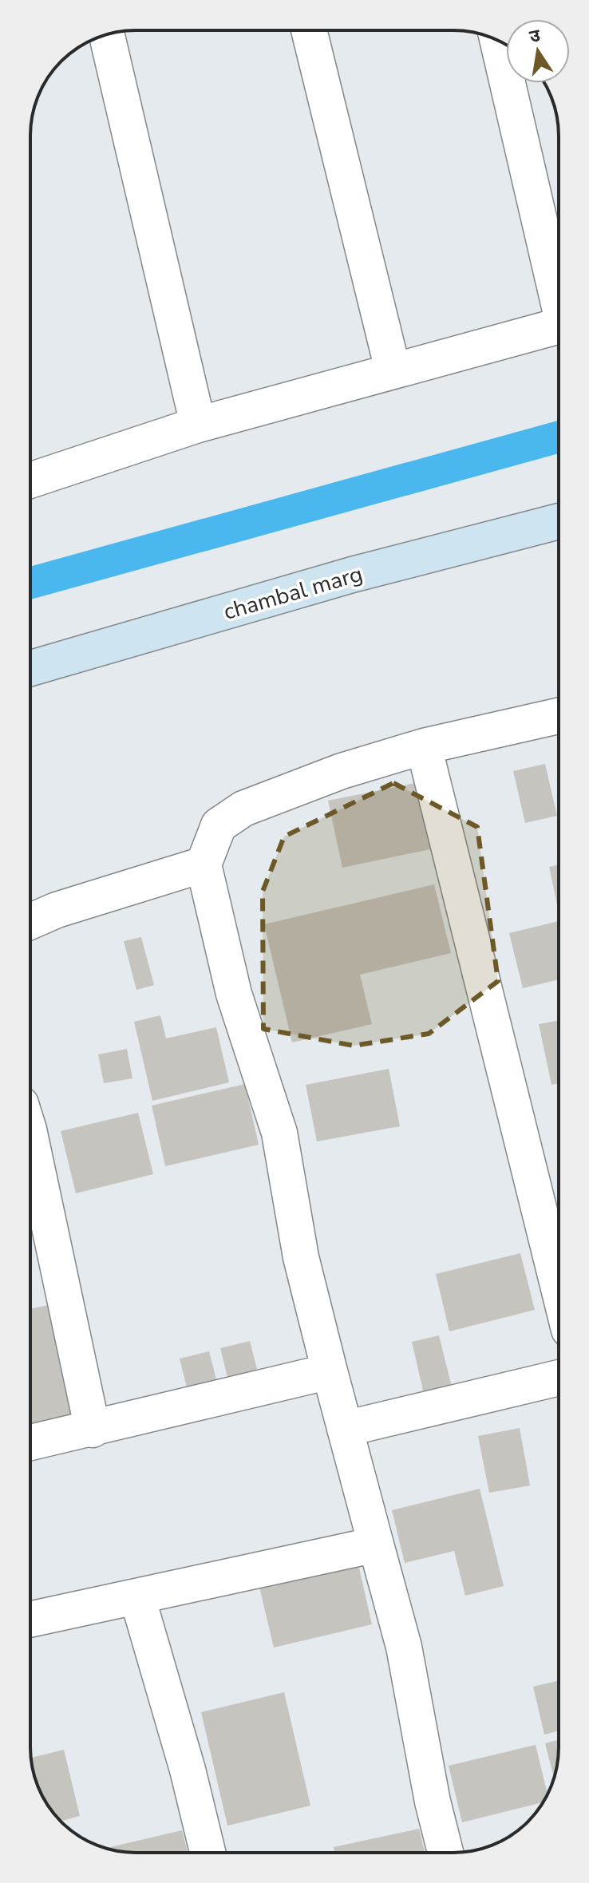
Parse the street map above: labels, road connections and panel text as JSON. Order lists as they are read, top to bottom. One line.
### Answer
{"streets":{"street":["chambal marg"]},"north":"top"}
